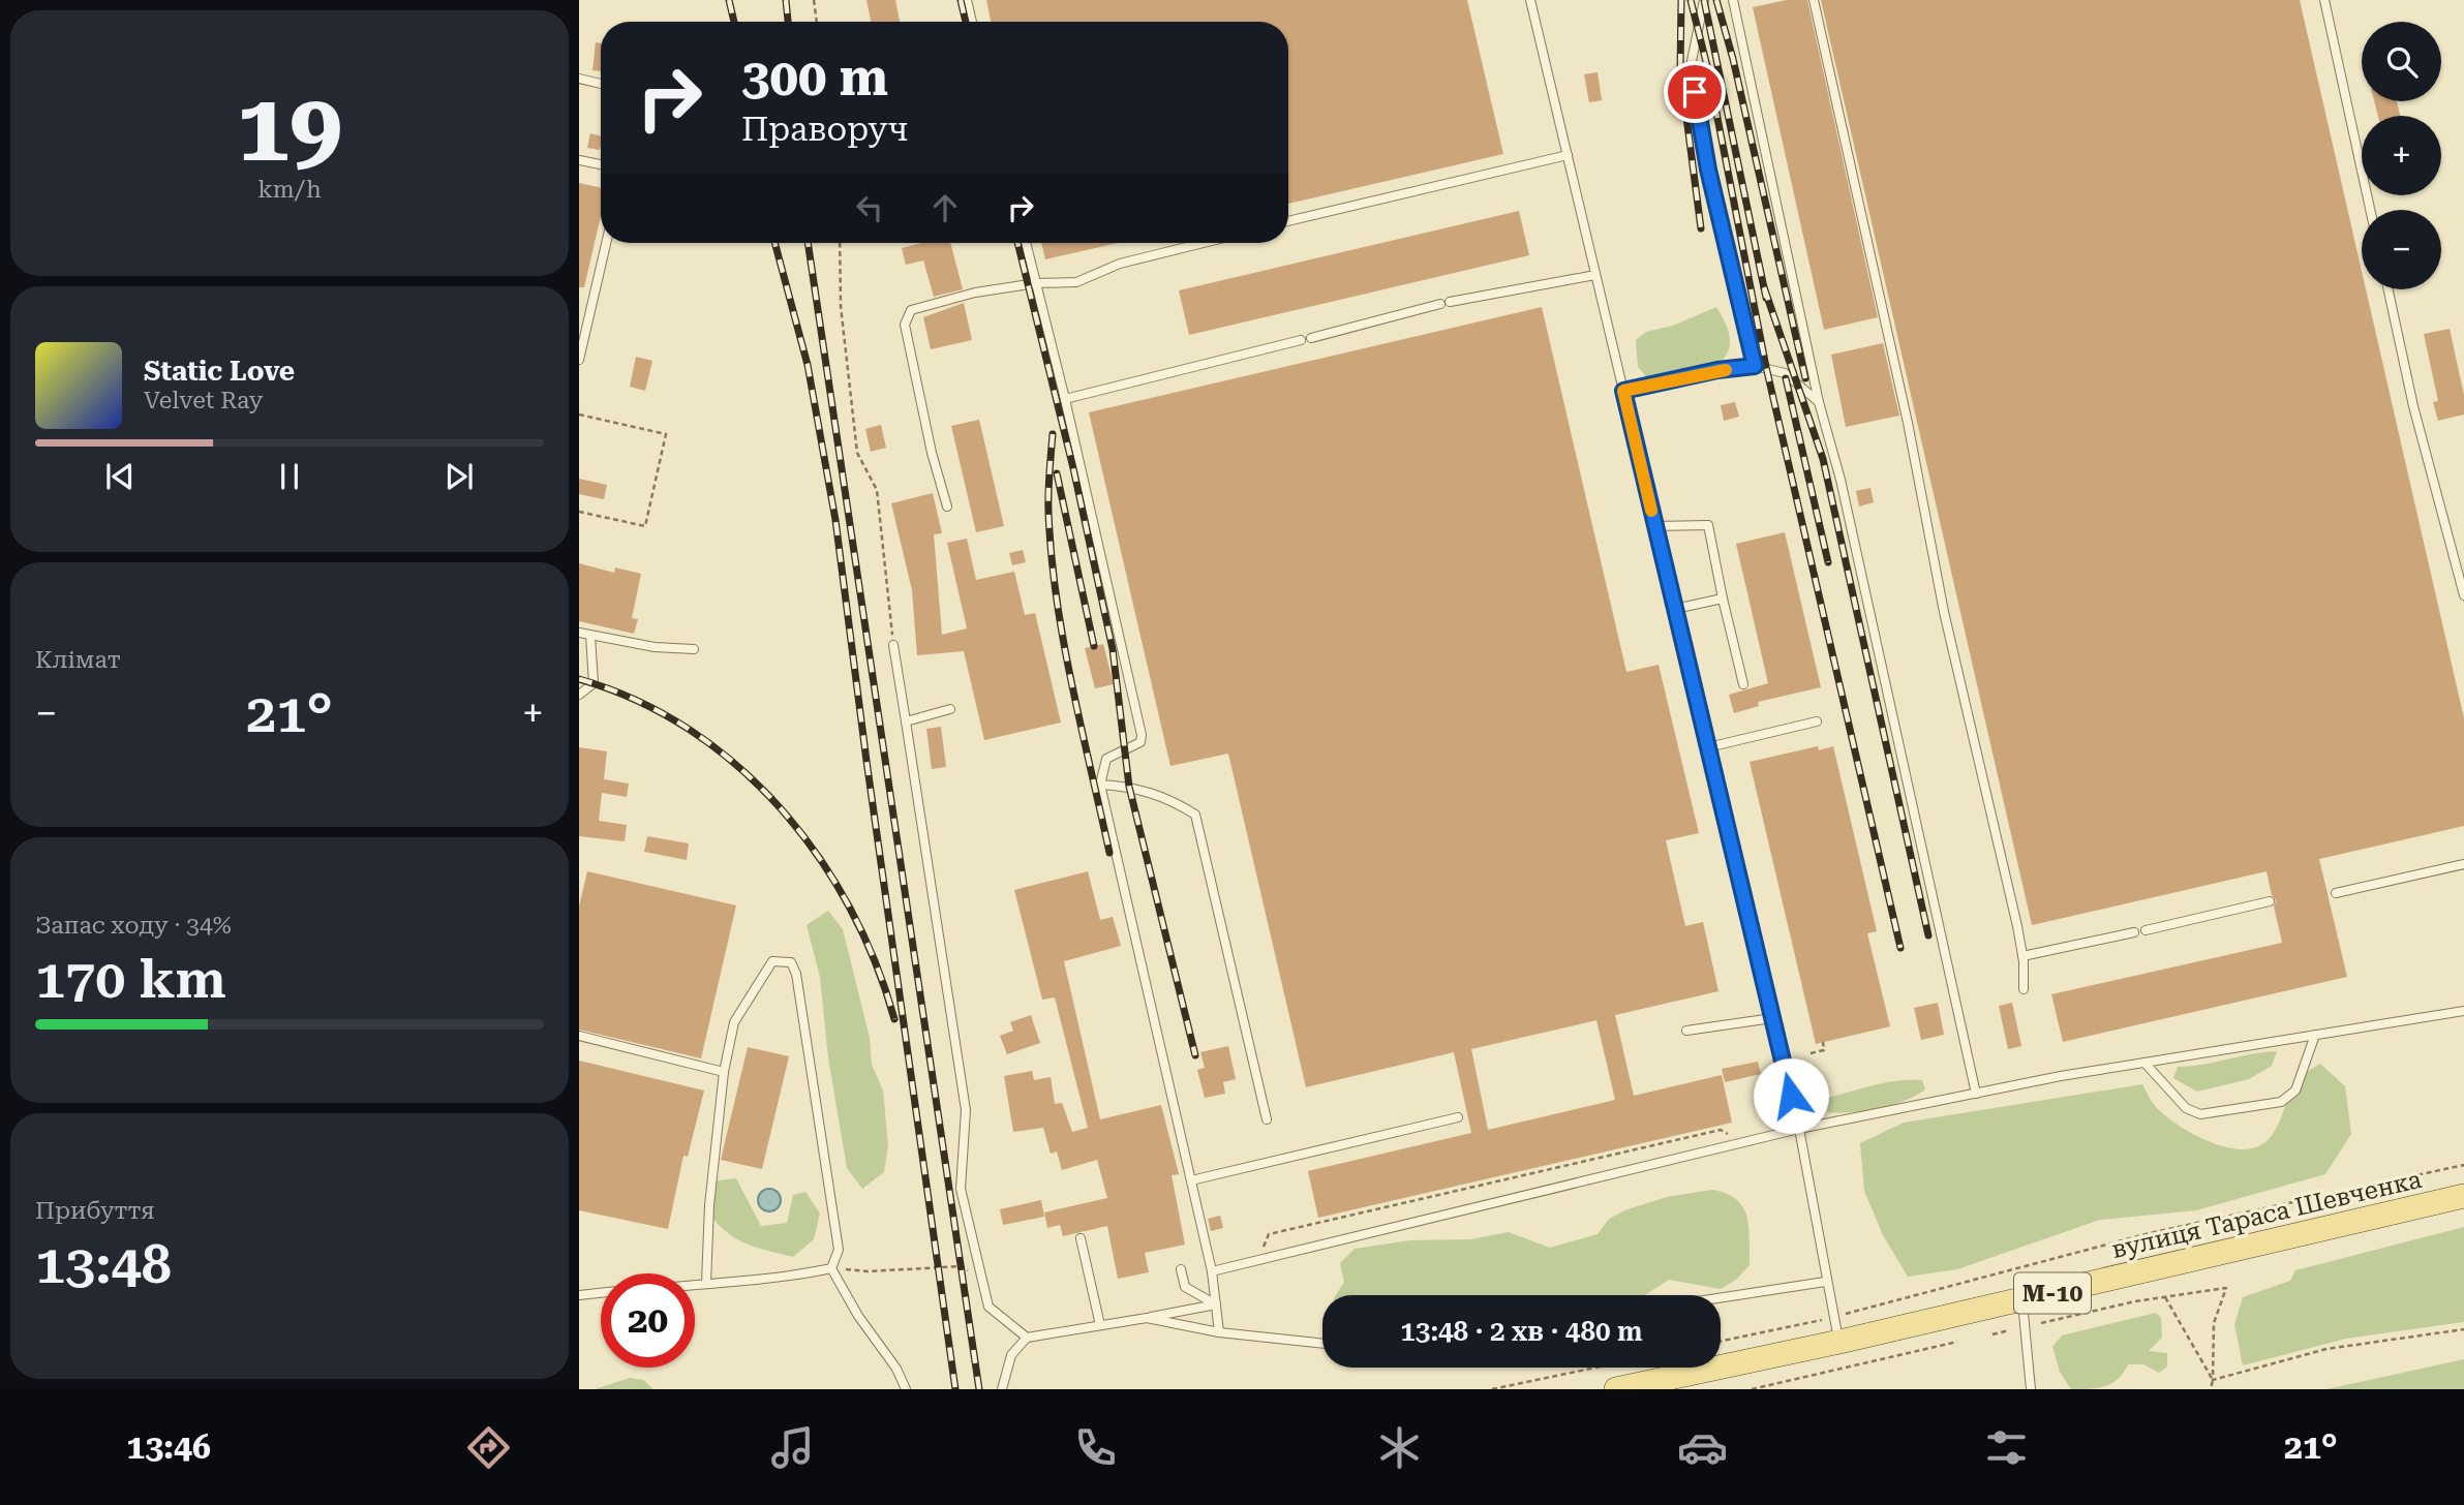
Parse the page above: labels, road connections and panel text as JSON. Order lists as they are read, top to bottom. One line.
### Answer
{"streets":{"main road":["вулиця Тараса Шевченка","М-10"]},"page":{"tile":[["19","km/h"],"Клімат",["Запас ходу · 34%","170 km"],["Прибуття","13:48"]],"map_buttons":["+","−"],"turn":["300 m","Праворуч"],"song":["Static Love","Velvet Ray"],"heat":["−","21°","+"],"limit":"20","trip":"13:48 · 2 хв · 480 m","tabs":["13:46","21°"]}}
